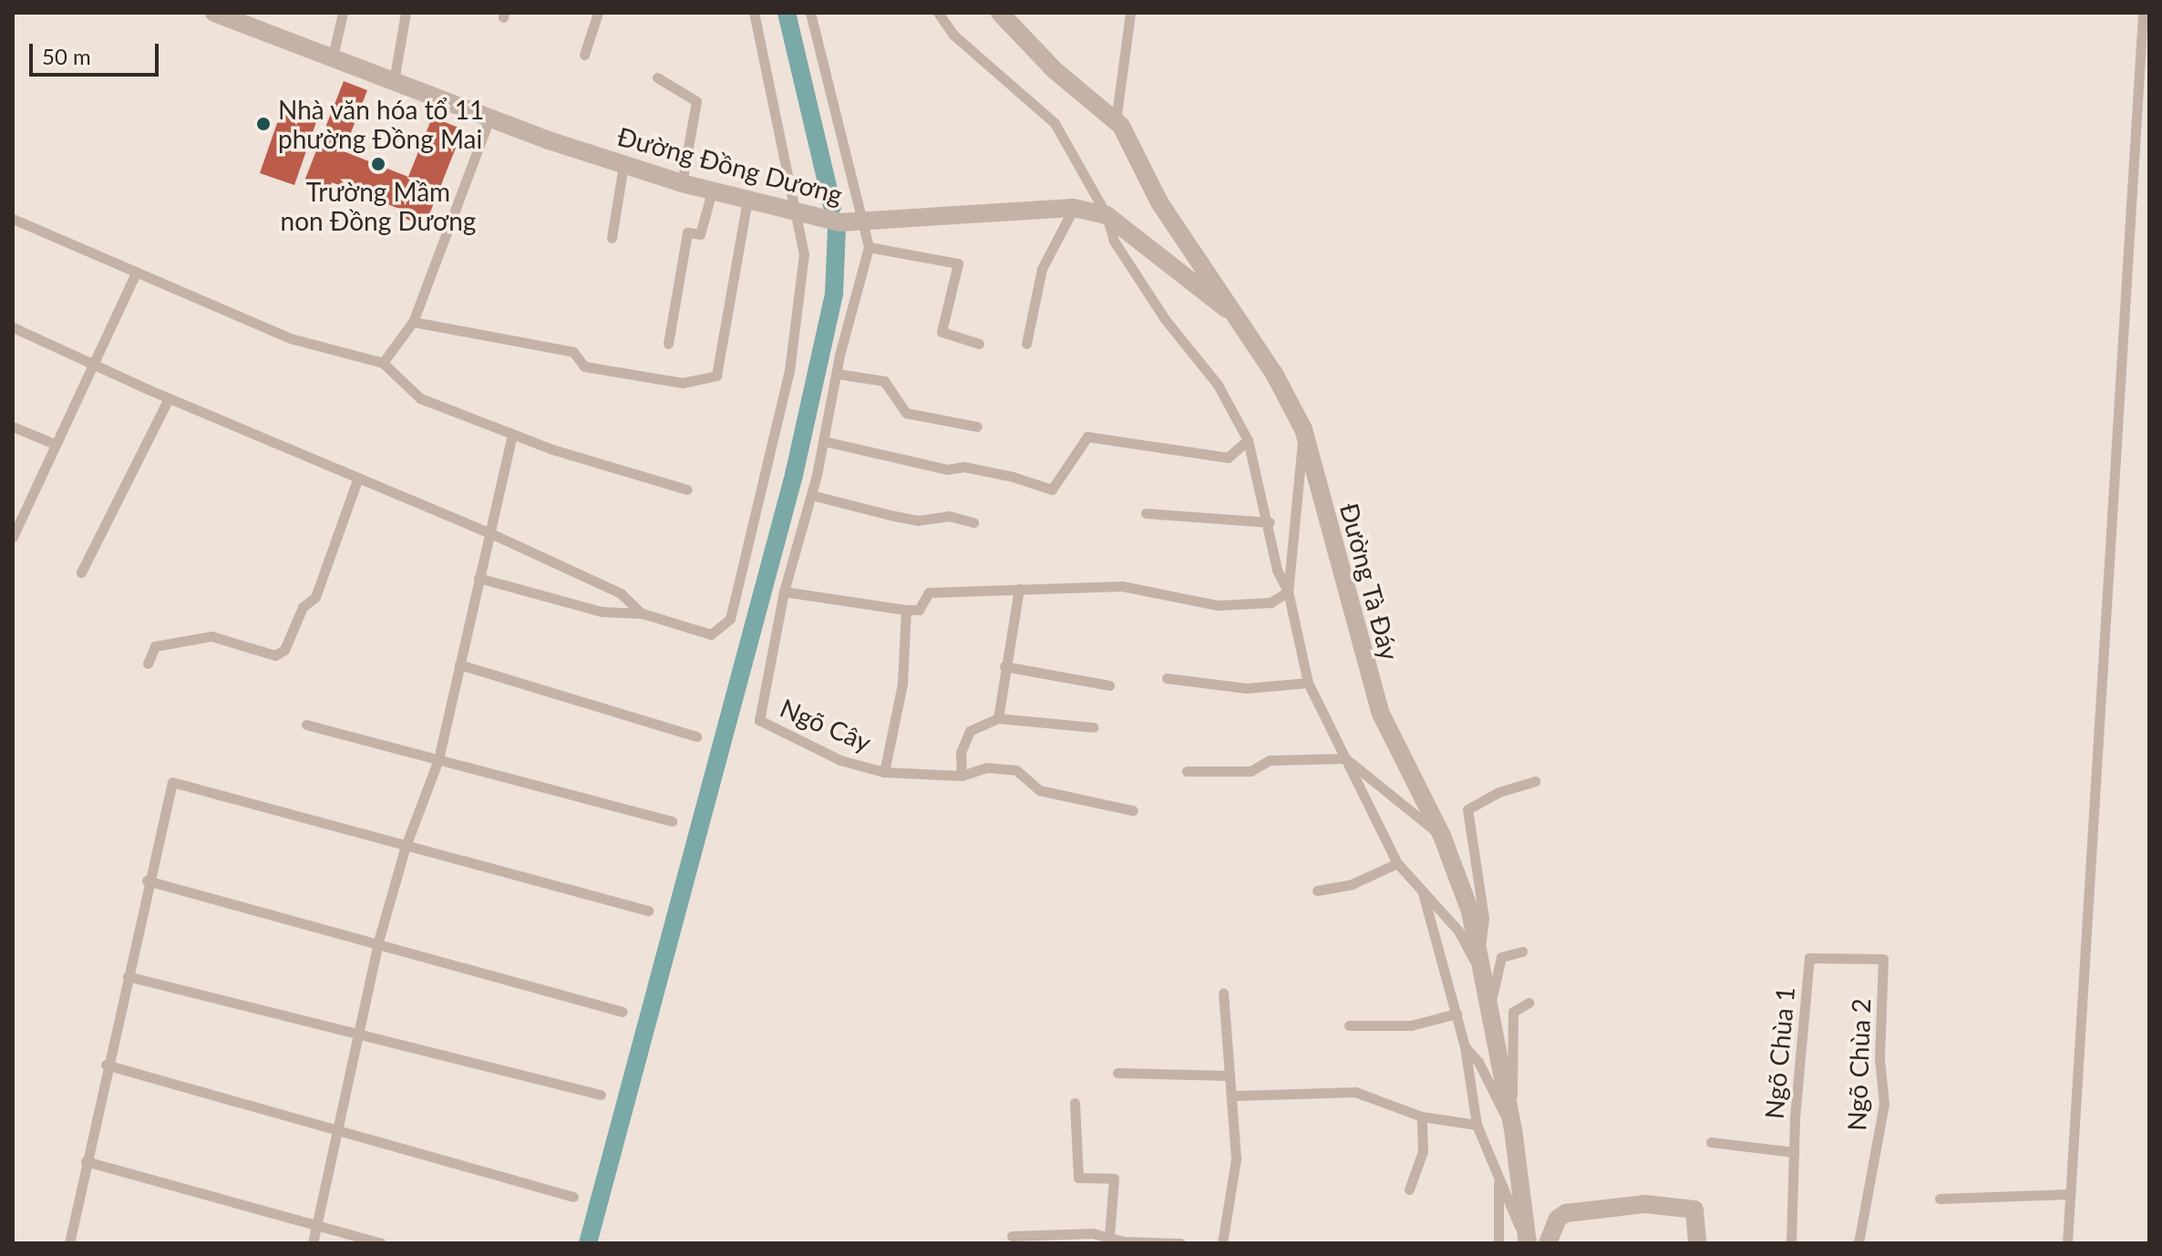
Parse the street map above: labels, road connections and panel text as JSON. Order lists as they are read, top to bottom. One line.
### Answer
{"streets":{"street":["Đường Đồng Dương","Đường Tà Đáy"],"lane":["Ngõ Cây","Ngõ Chùa 1","Ngõ Chùa 2"]},"crossings":[["Đường Đồng Dương","Đường Tà Đáy"],["Ngõ Chùa 1","Ngõ Chùa 2"]],"places":["Nhà văn hóa tổ 11 phường Đồng Mai","Trường Mầm non Đồng Dương"],"scale_bar":"50 m"}
